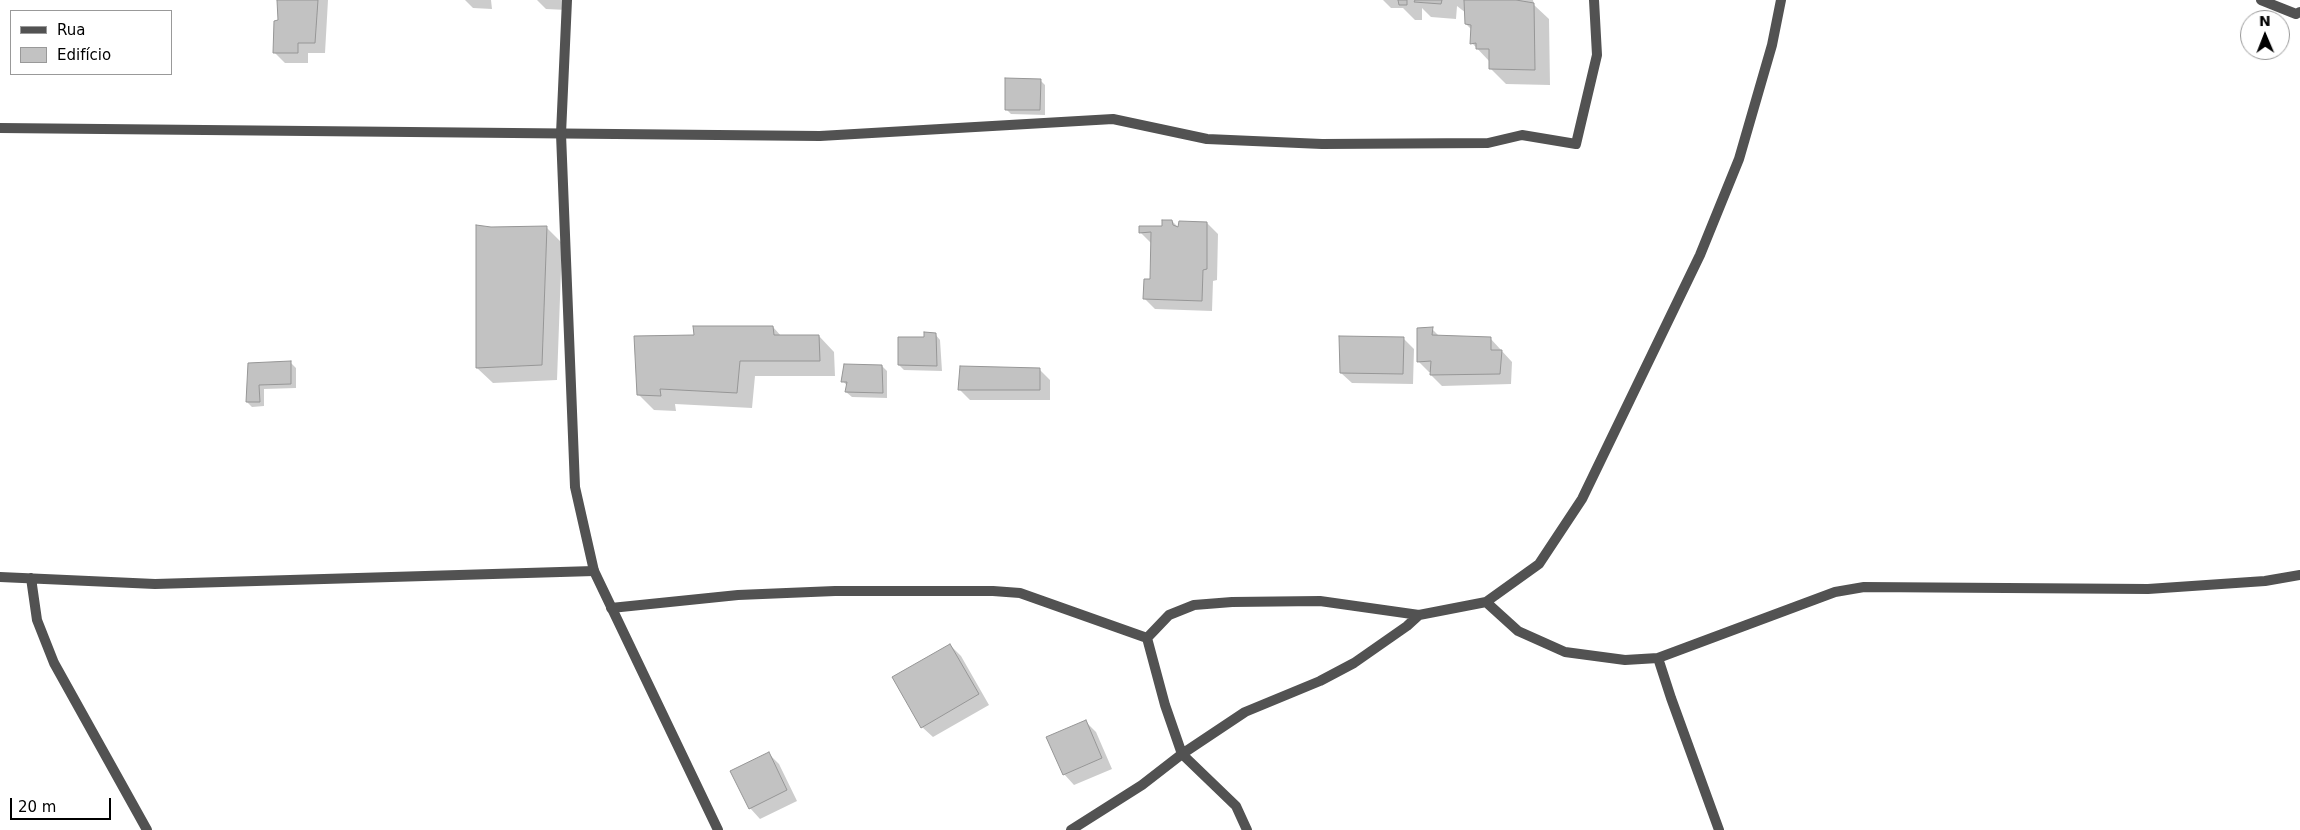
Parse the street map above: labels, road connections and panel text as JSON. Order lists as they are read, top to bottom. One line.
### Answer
{"legend":["Rua","Edifício"],"scale_bar":"20 m","north":"top"}
